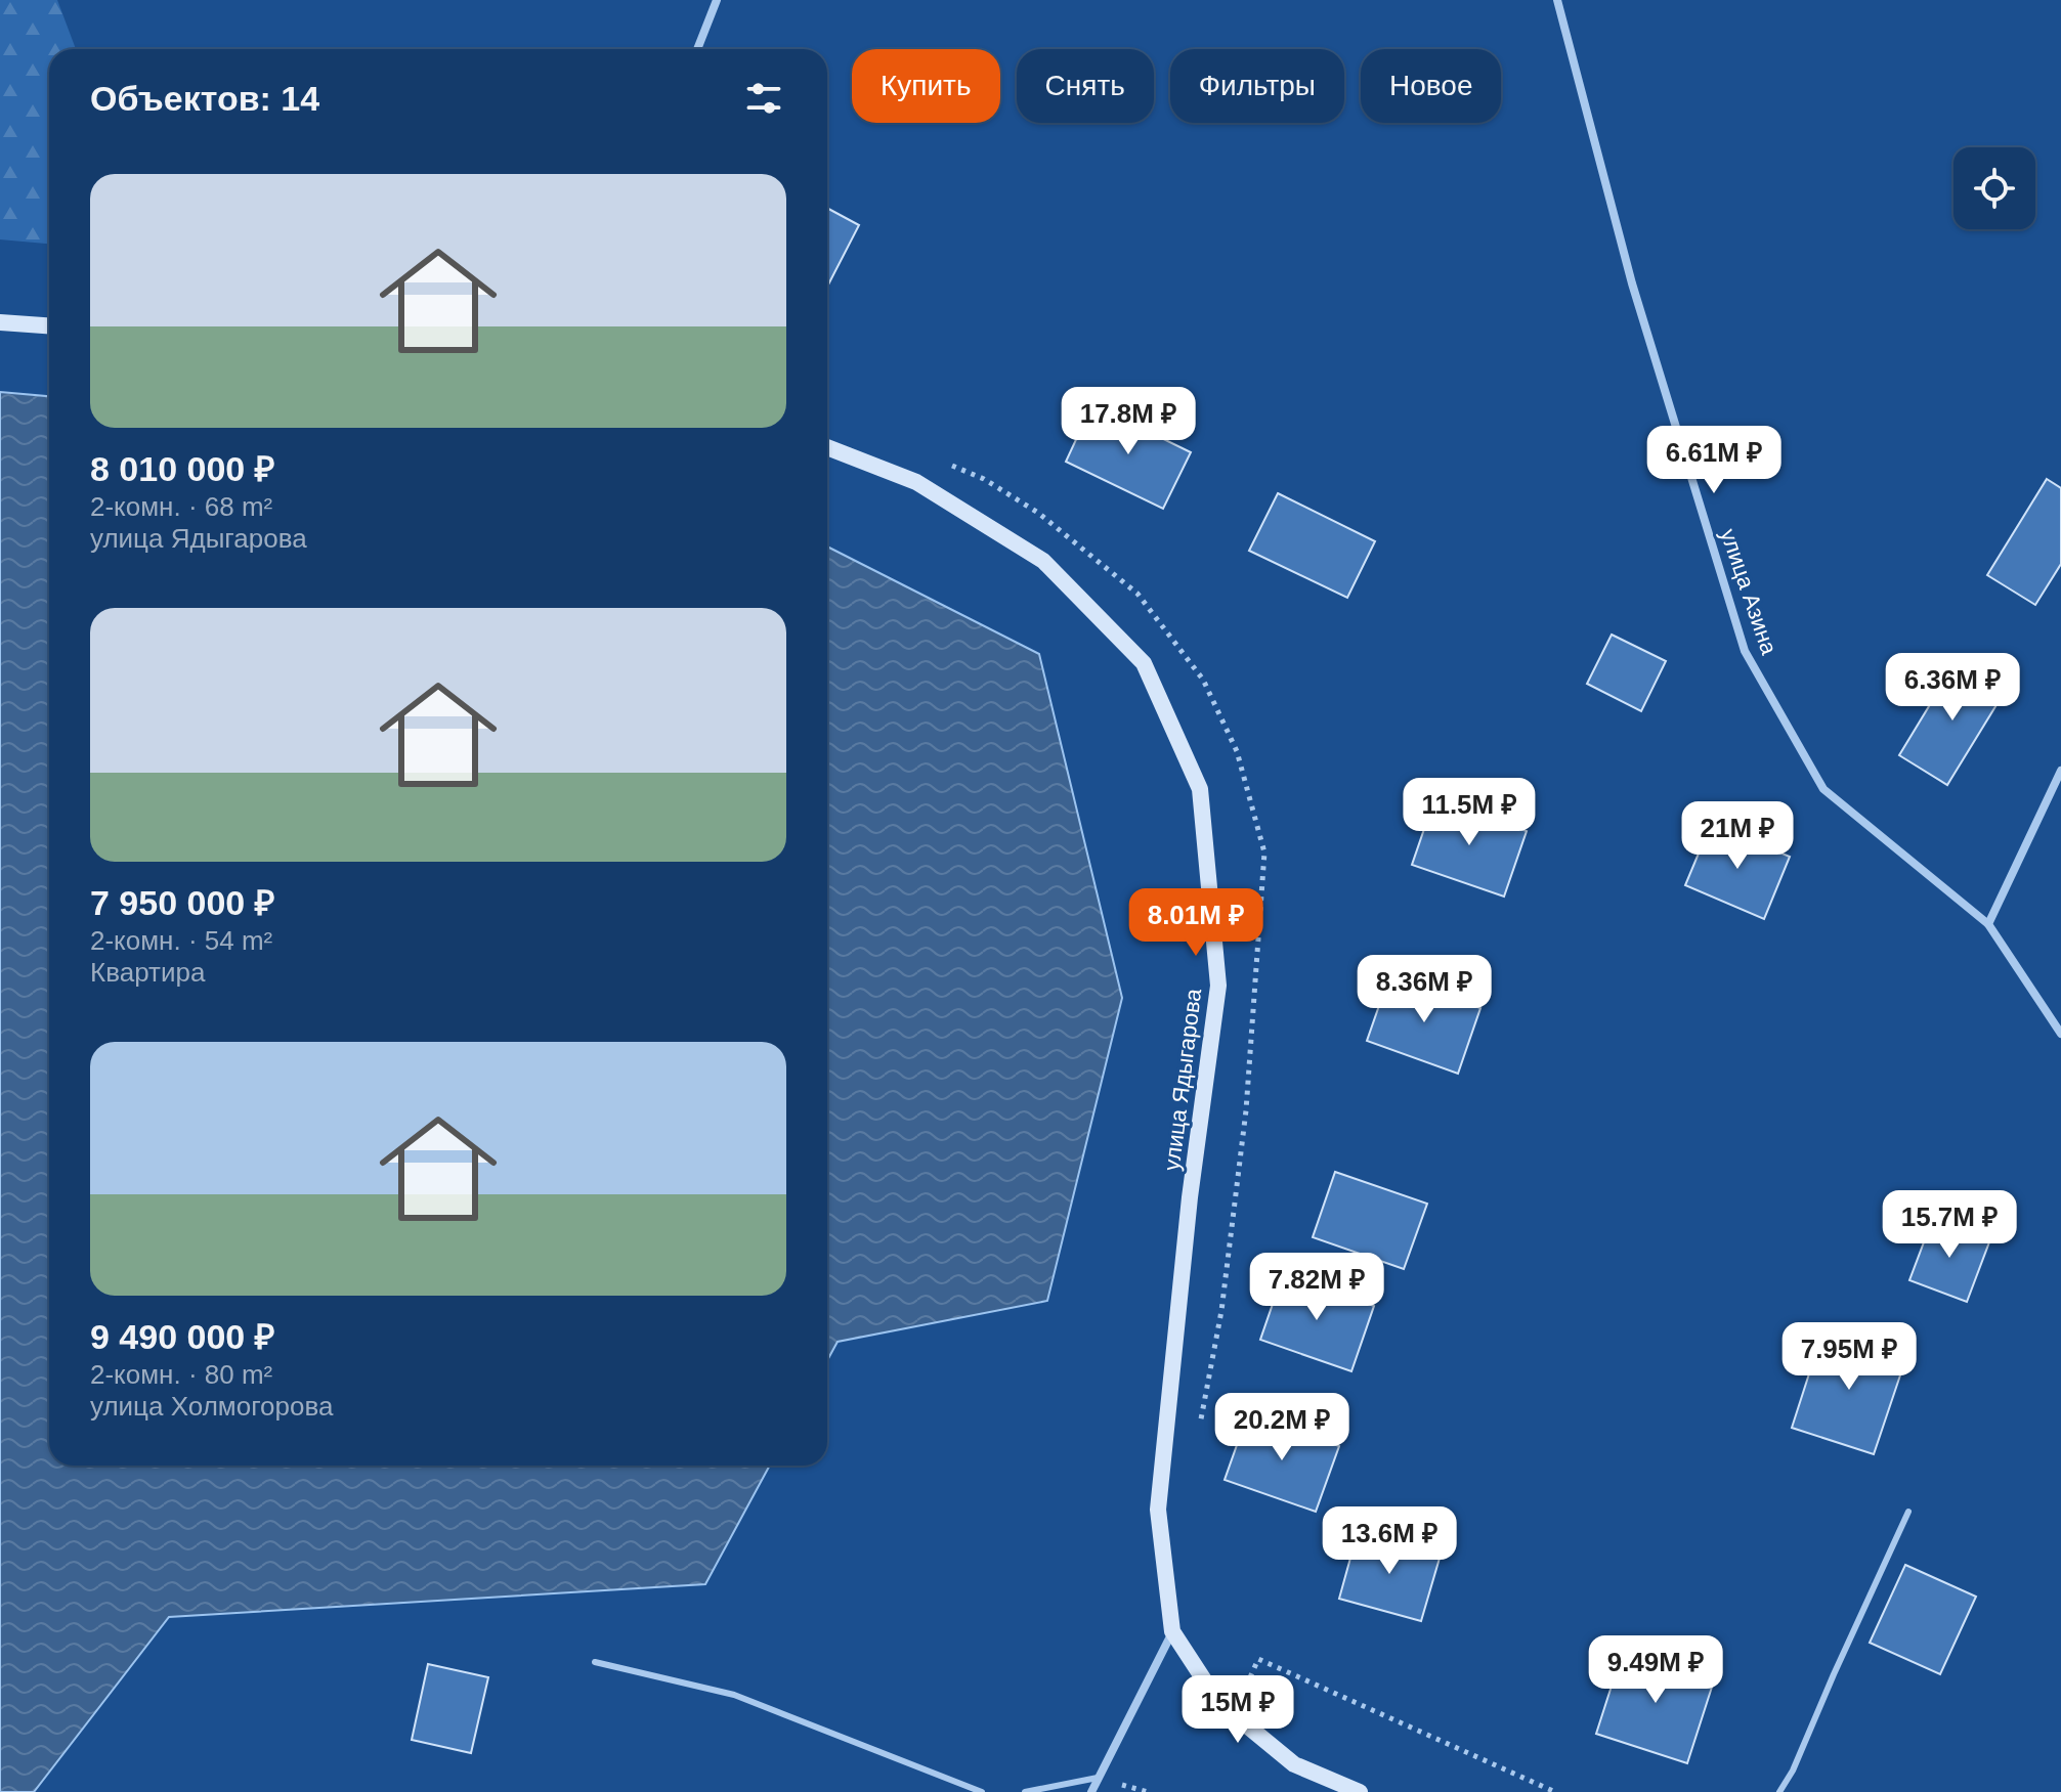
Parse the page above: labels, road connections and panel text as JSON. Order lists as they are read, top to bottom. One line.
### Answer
{"streets":{"street":["улица Азина","улица Ядыгарова"]},"page":{"chip":["Купить","Снять","Фильтры","Новое"],"heading":"Объектов: 14","list":[{"name":"8 010 000 ₽","note":"2-комн. · 68 m² · улица Ядыгарова"},{"name":"7 950 000 ₽","note":"2-комн. · 54 m² · Квартира"},{"name":"9 490 000 ₽","note":"2-комн. · 80 m² · улица Холмогорова"}],"price":["17.8M ₽","6.61M ₽","6.36M ₽","11.5M ₽","21M ₽","8.01M ₽","8.36M ₽","15.7M ₽","7.82M ₽","7.95M ₽","20.2M ₽","13.6M ₽","9.49M ₽","15M ₽"]}}
